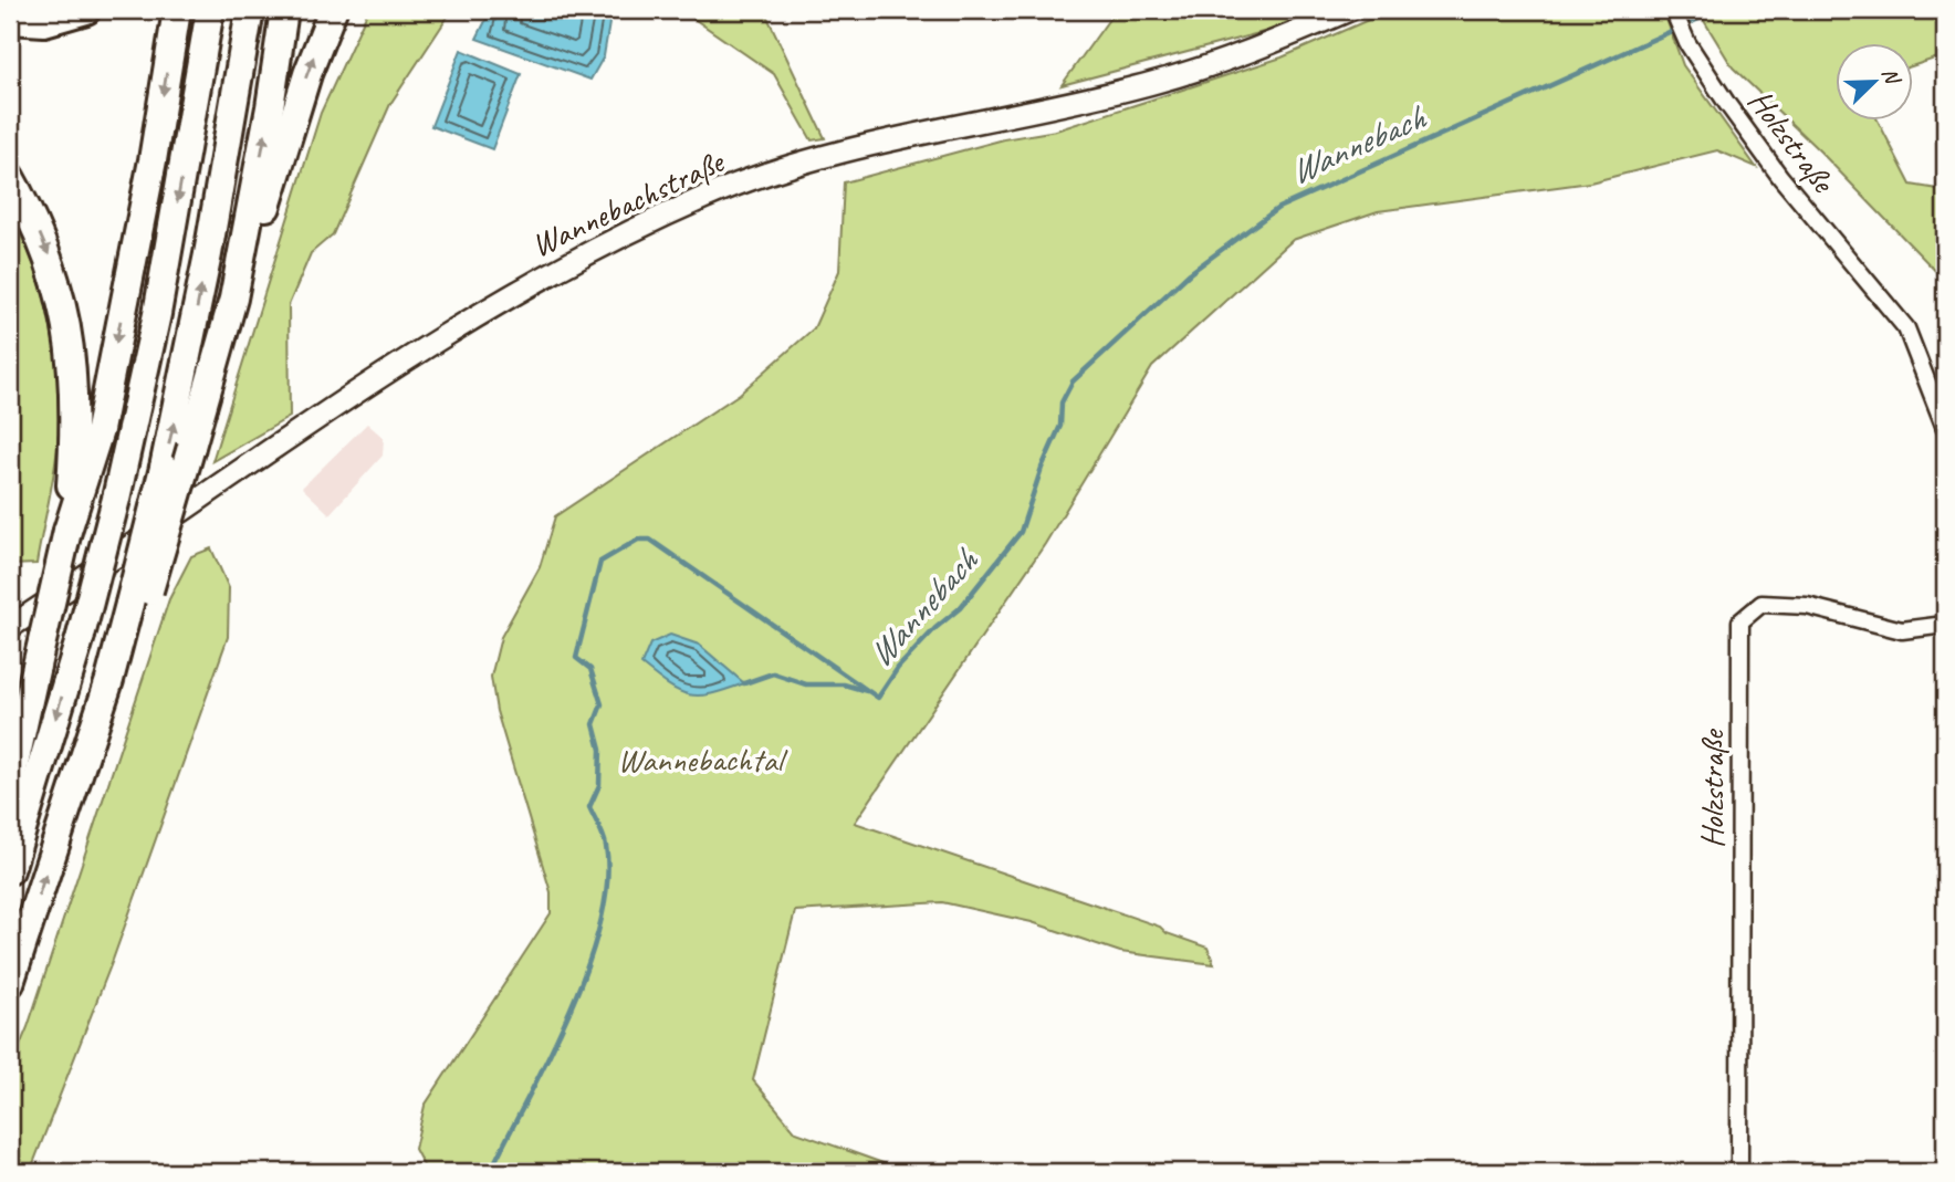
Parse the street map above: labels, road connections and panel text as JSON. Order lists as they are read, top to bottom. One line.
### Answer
{"streets":{"main road":["Wannebachstraße"],"street":["Holzstraße"]},"water":["Wannebach"],"parks":["Wannebachtal"],"north":"top right"}
